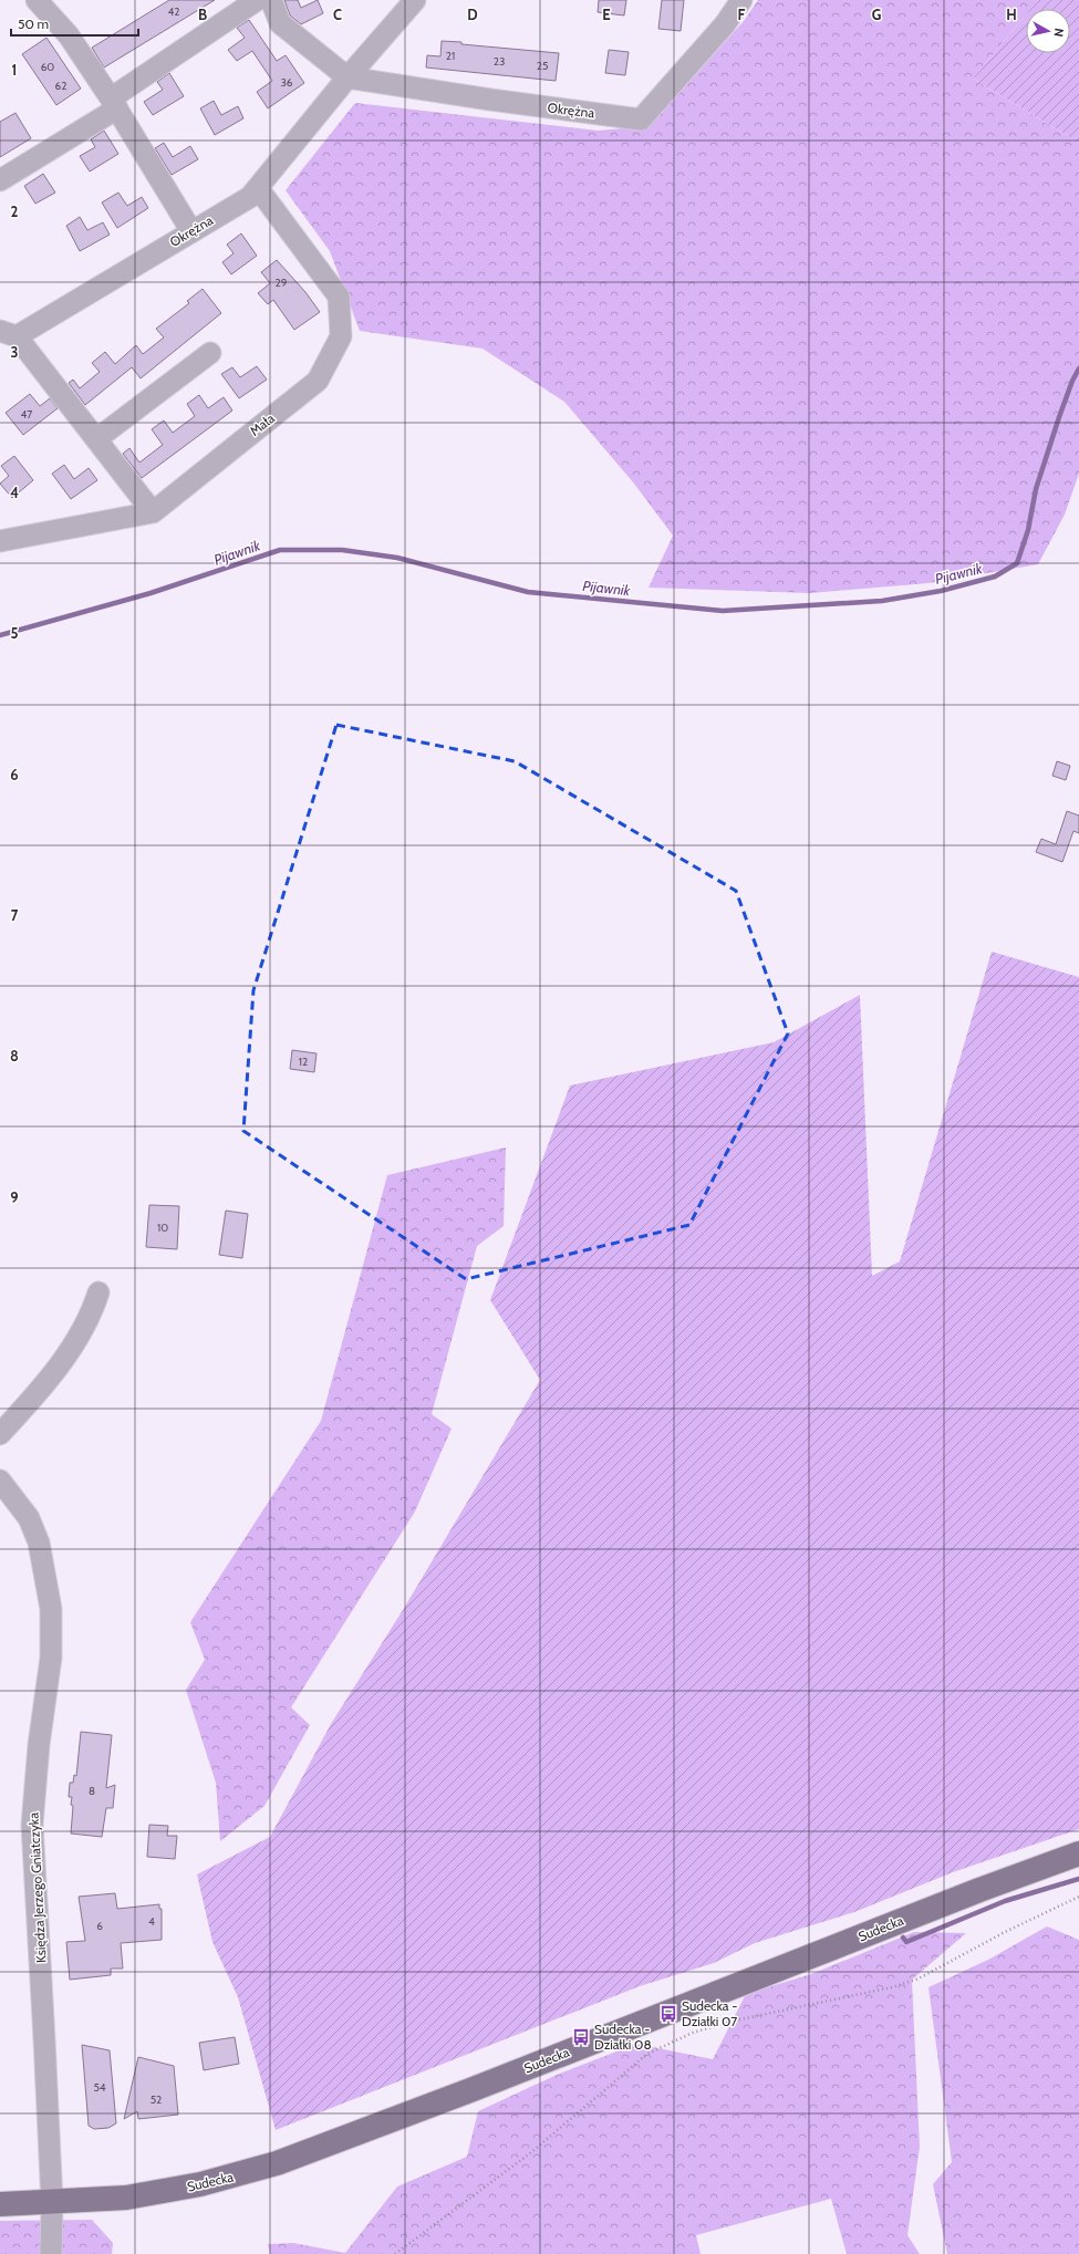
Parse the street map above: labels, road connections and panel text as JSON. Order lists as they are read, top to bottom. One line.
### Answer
{"streets":{"main road":["Sudecka"],"street":["Okrężna","Mała","Księdza Jerzego Gniatczyka"]},"crossings":[["Okrężna","Mała"],["Księdza Jerzego Gniatczyka","Sudecka"]],"water":["Pijawnik"],"places":{"bus stop":["Sudecka - Działki 07","Sudecka - Działki 08"]},"house_numbers":["42","21","23","25","60","36","62","29","47","12","10","8","4","6","54","52"],"scale_bar":"50 m","north":"right","grid":{"columns":["B","C","D","E","F","G","H"],"rows":["1","2","3","4","5","6","7","8","9"]}}
